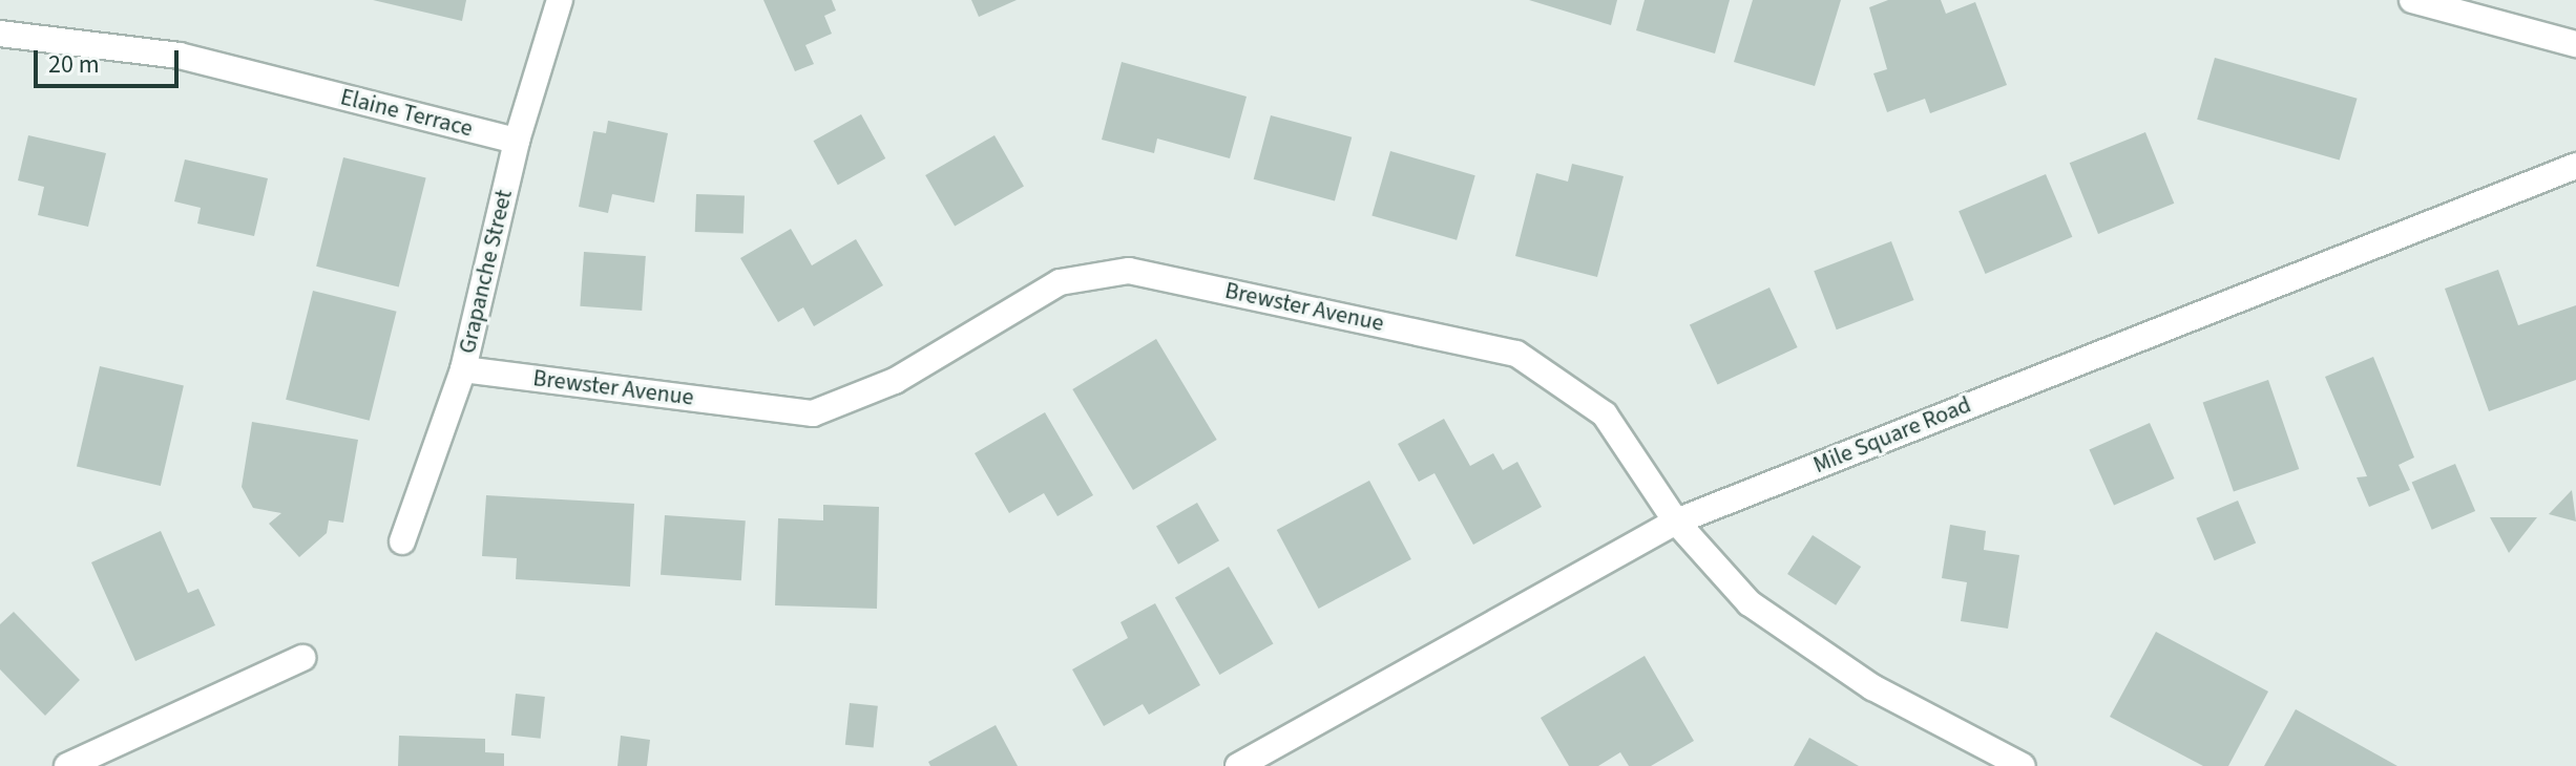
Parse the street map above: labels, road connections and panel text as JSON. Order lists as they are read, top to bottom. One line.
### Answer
{"streets":{"street":["Elaine Terrace","Grapanche Street","Brewster Avenue","Mile Square Road"]},"crossings":[["Elaine Terrace","Grapanche Street"],["Grapanche Street","Brewster Avenue"],["Brewster Avenue","Mile Square Road"]],"scale_bar":"20 m"}
